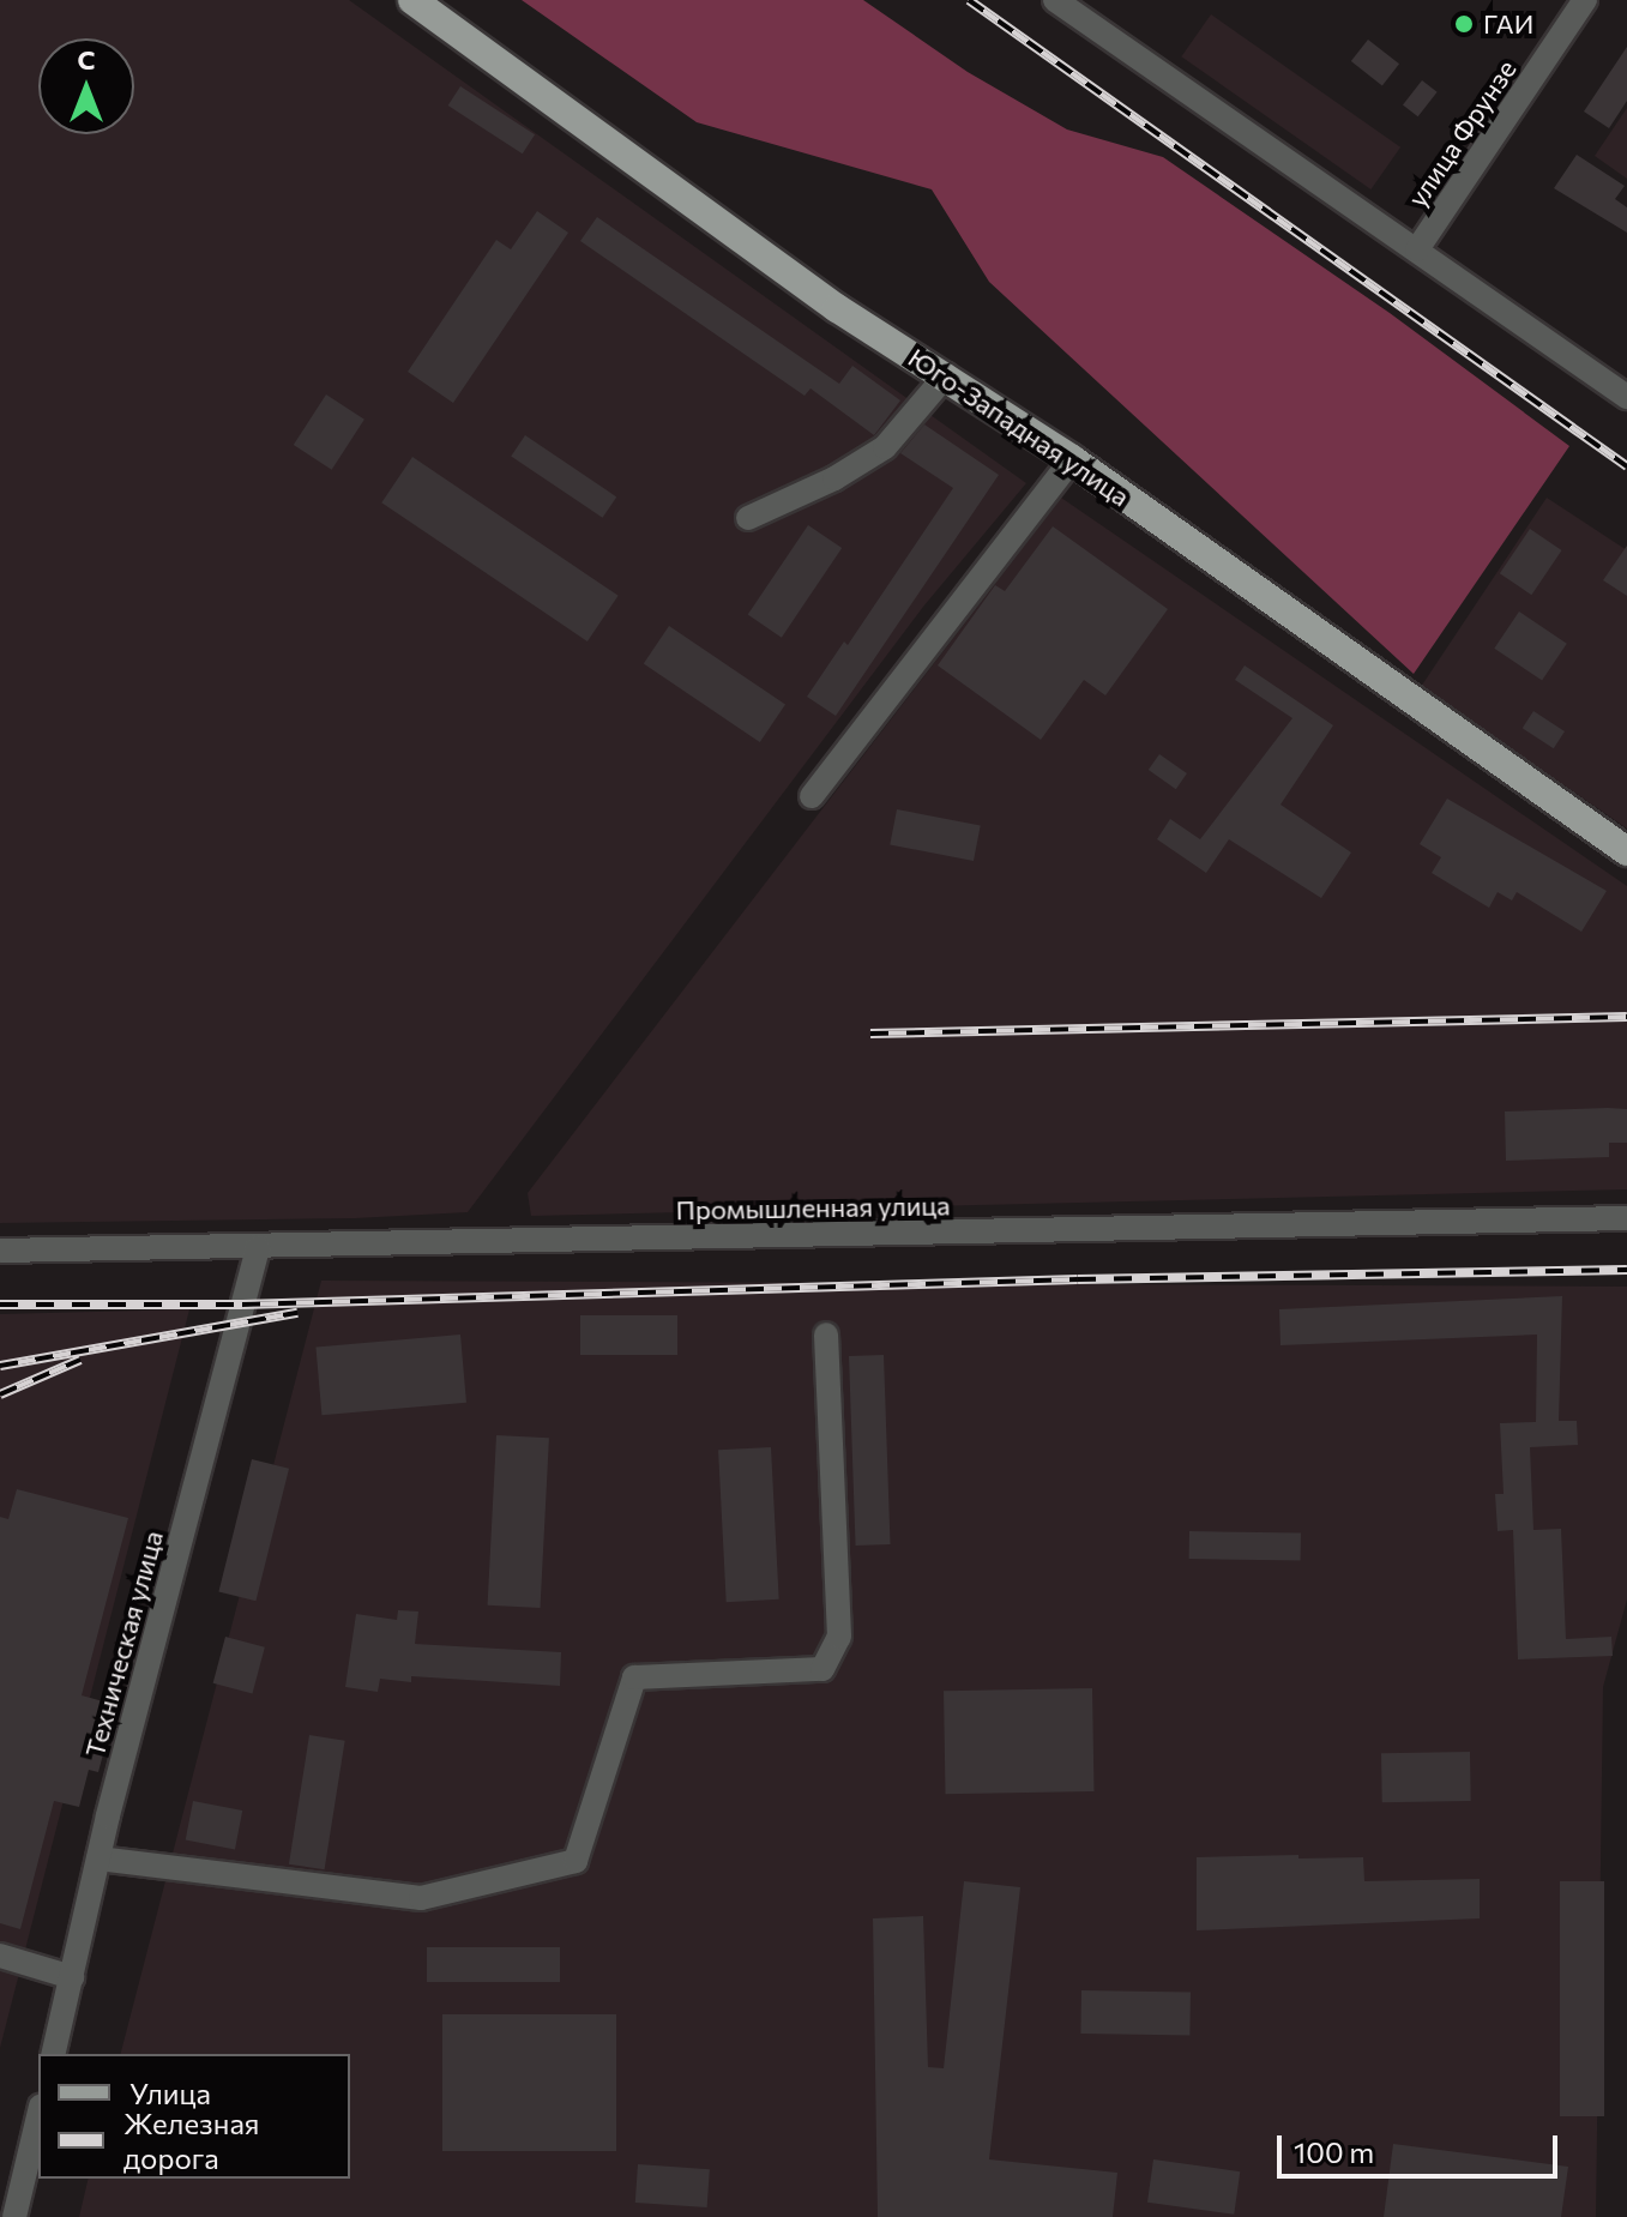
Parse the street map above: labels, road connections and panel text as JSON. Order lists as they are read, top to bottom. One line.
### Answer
{"streets":{"main road":["Юго-Западная улица"],"street":["улица Фрунзе","Промышленная улица","Техническая улица"]},"crossings":[["Промышленная улица","Техническая улица"]],"places":["ГАИ"],"legend":["Улица","Железная дорога"],"scale_bar":"100 m","north":"top"}
